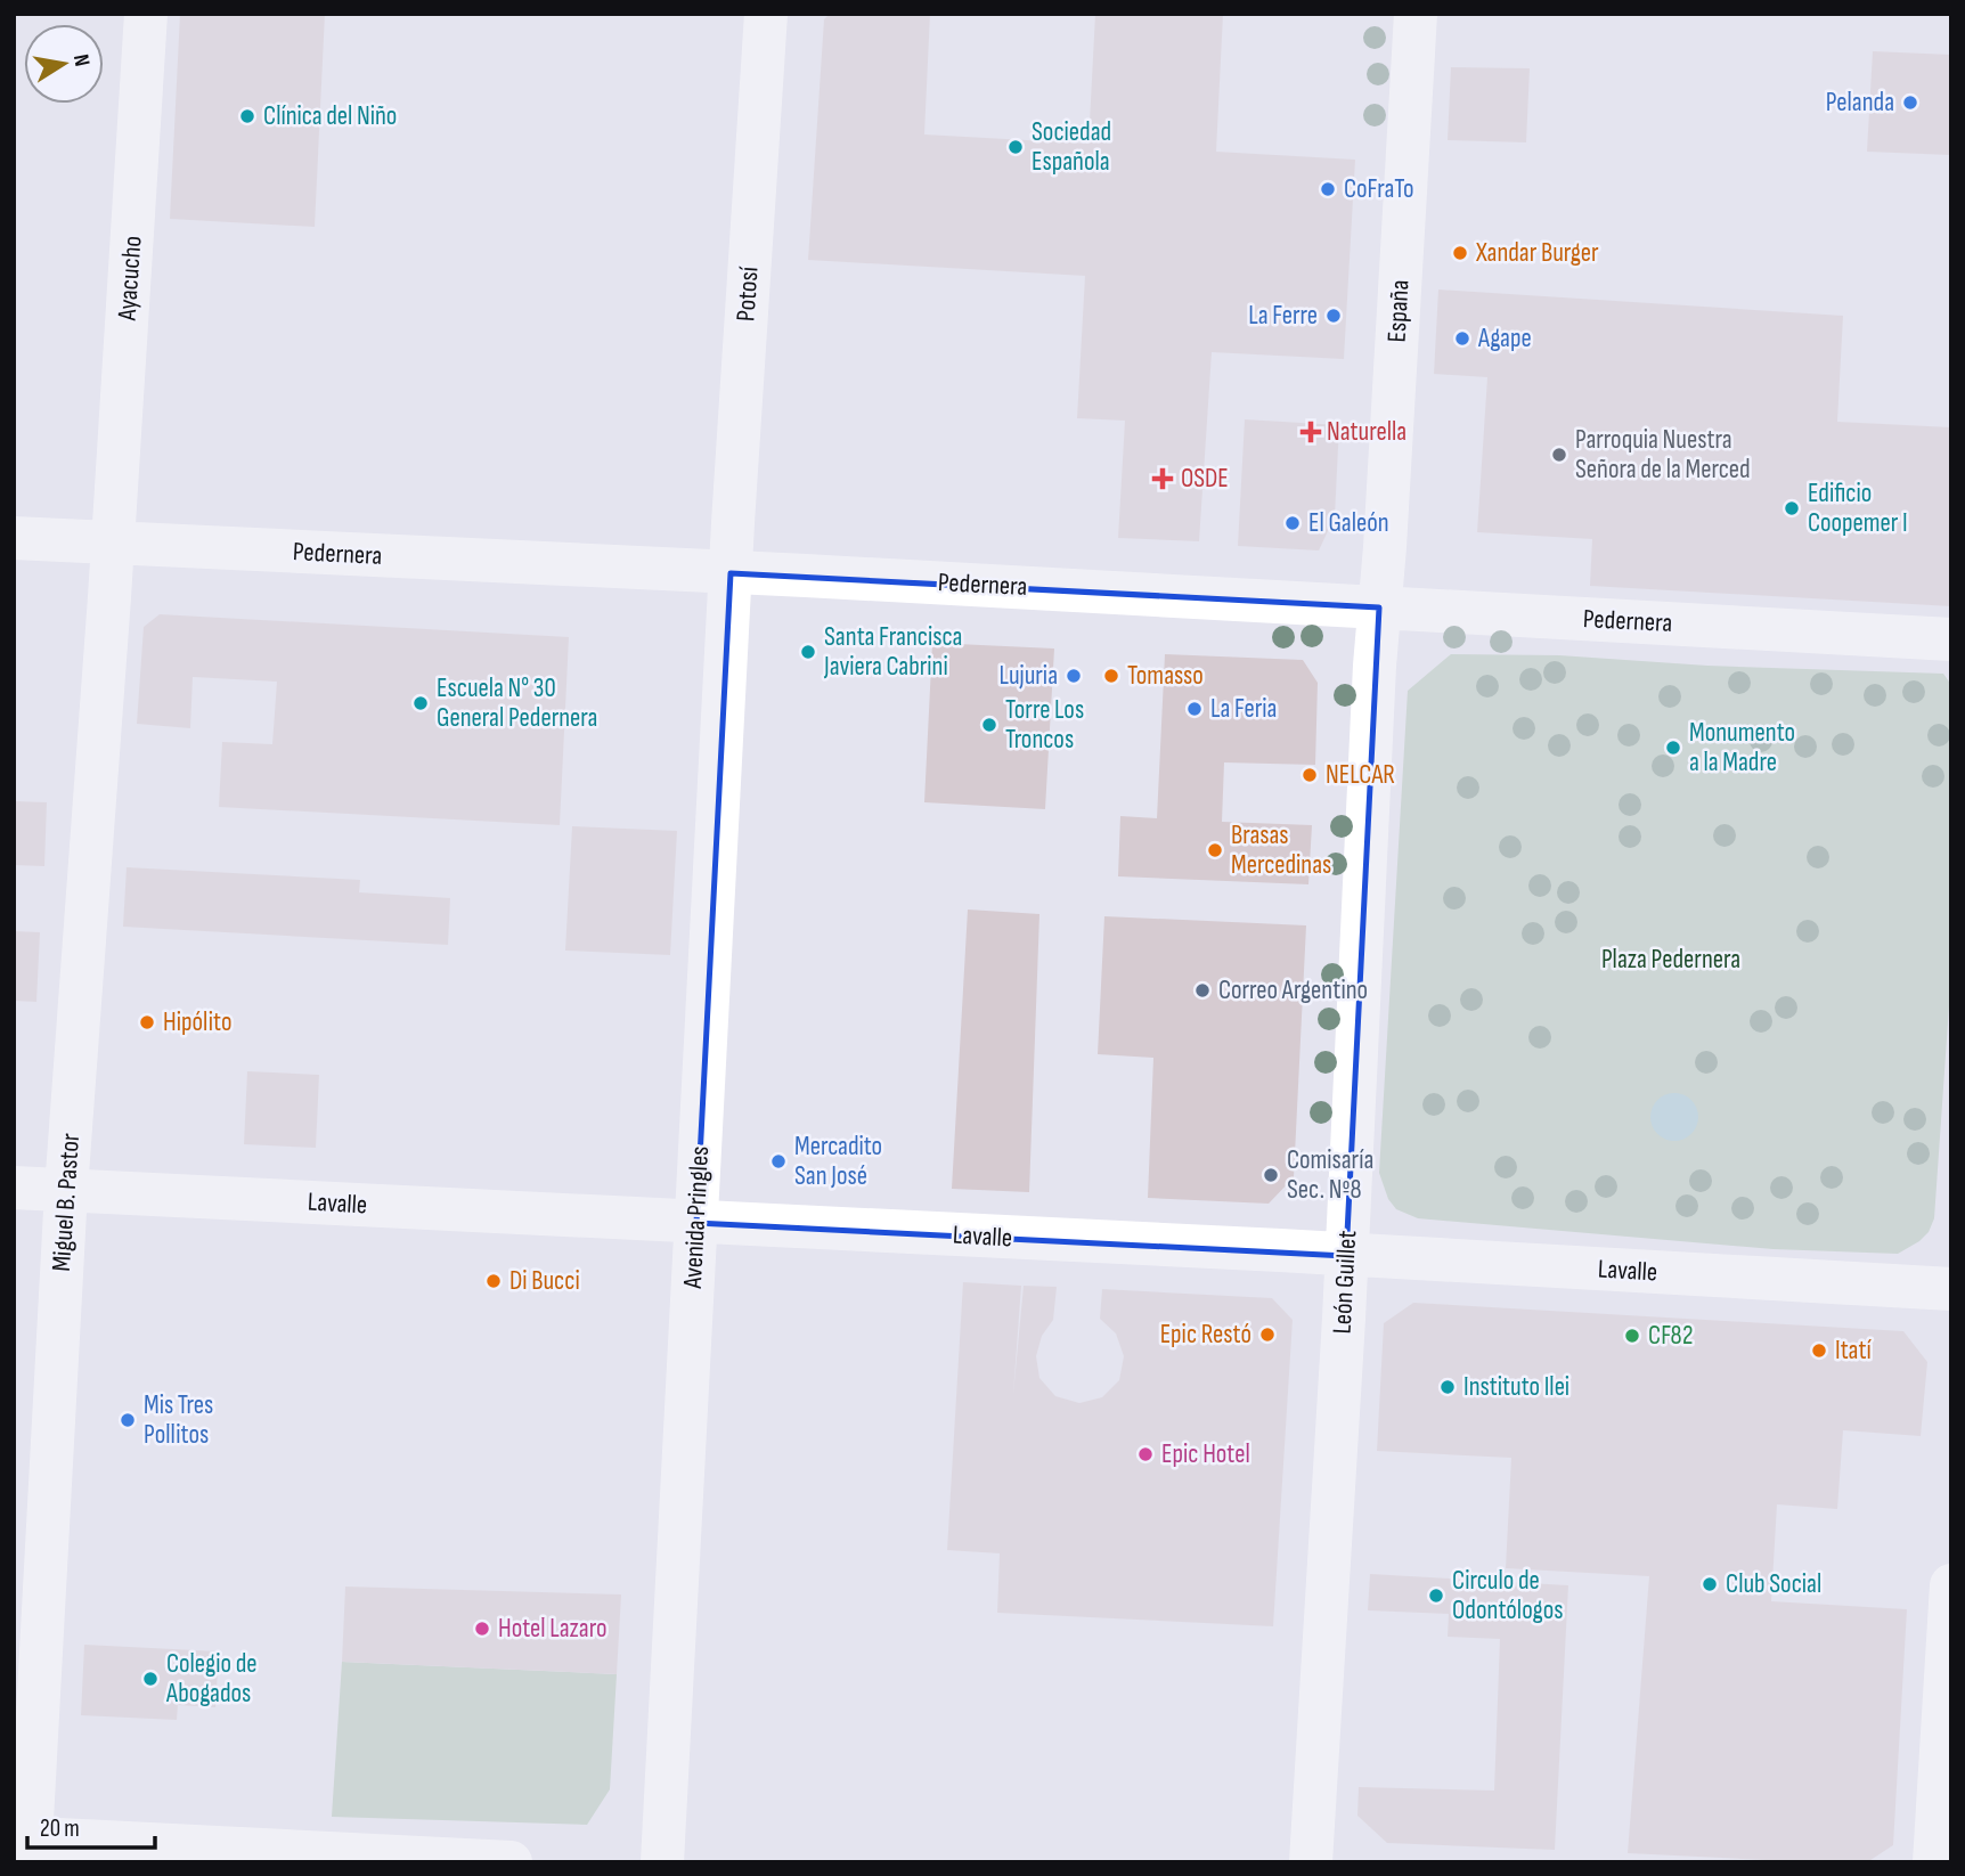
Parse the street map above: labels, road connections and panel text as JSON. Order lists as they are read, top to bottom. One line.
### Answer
{"streets":{"street":["Ayacucho","Potosí","España","Pedernera","Miguel B. Pastor","Lavalle","Avenida Pringles","León Guillet"]},"crossings":[["Ayacucho","Pedernera"],["Ayacucho","Miguel B. Pastor"],["Potosí","Pedernera"],["Potosí","Avenida Pringles"],["España","Pedernera"],["España","León Guillet"],["Pedernera","Miguel B. Pastor"],["Pedernera","Avenida Pringles"],["Pedernera","León Guillet"],["Miguel B. Pastor","Lavalle"],["Lavalle","Avenida Pringles"],["Lavalle","León Guillet"]],"parks":["Plaza Pedernera"],"places":{"other":["Pelanda","Clínica del Niño","Sociedad Española","CoFraTo","Xandar Burger","La Ferre","Agape","Parroquia Nuestra Señora de la Merced","Edificio Coopemer I","El Galeón","Santa Francisca Javiera Cabrini","Lujuria","Tomasso","Escuela N° 30 General Pedernera","La Feria","Torre Los Troncos","Monumento a la Madre","NELCAR","Brasas Mercedinas","Correo Argentino","Hipólito","Mercadito San José","Comisaría Sec. Nº8","Di Bucci","Epic Restó","CF82","Itatí","Instituto Ilei","Mis Tres Pollitos","Epic Hotel","Club Social","Circulo de Odontólogos","Hotel Lazaro","Colegio de Abogados"],"health":["Naturella","OSDE"]},"scale_bar":"20 m","north":"right"}
